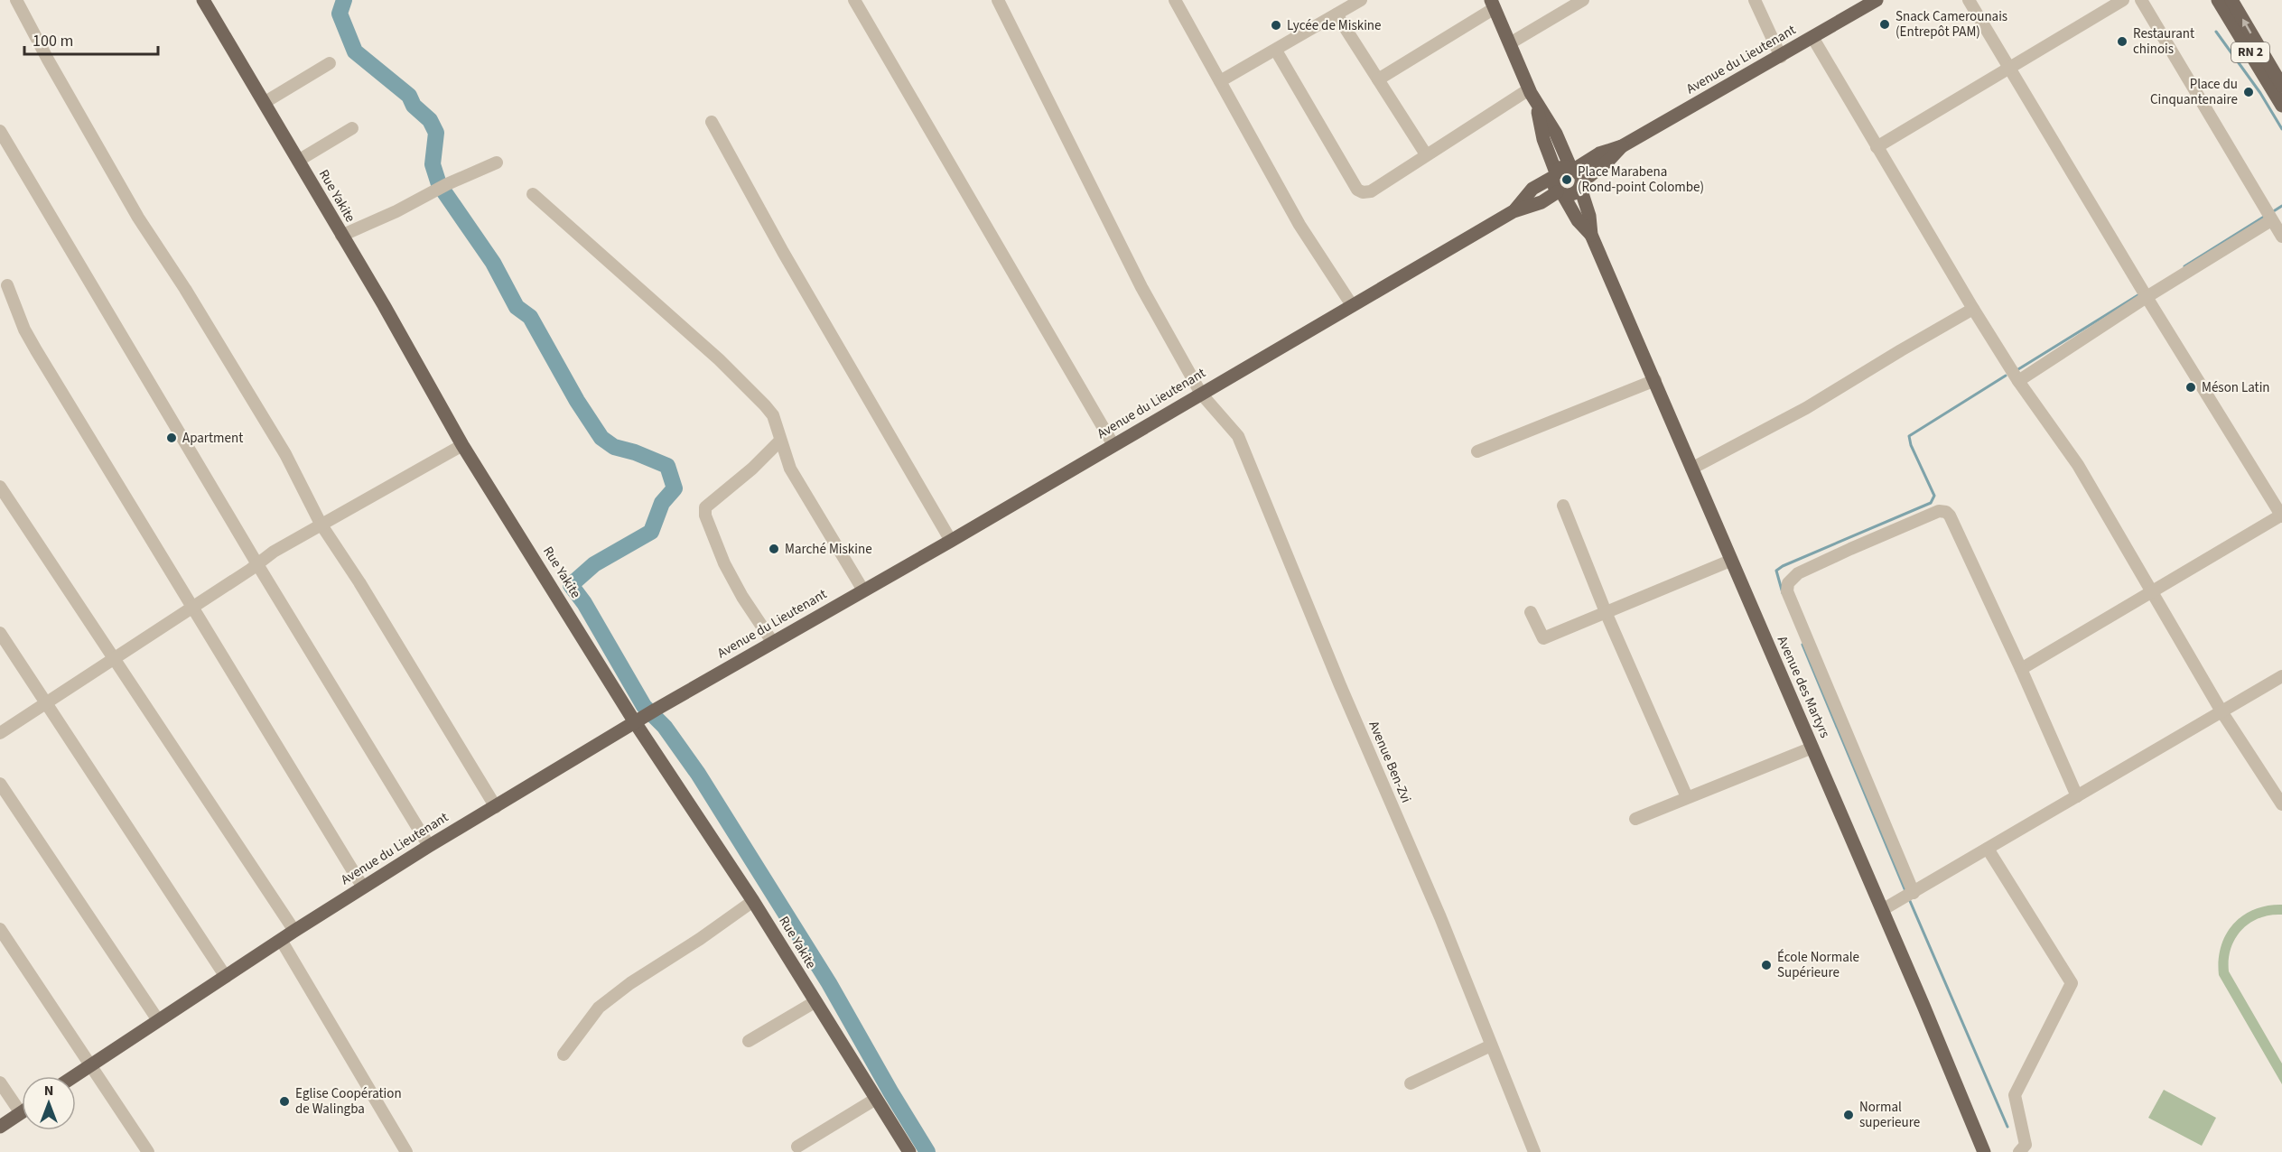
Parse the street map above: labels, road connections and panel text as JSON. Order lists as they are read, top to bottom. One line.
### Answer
{"streets":{"main road":["RN 2","Avenue du Lieutenant","Rue Yakite","Avenue des Martyrs"],"street":["Avenue Ben-Zvi"]},"crossings":[["Avenue du Lieutenant","Rue Yakite"],["Avenue du Lieutenant","Avenue des Martyrs"],["Avenue du Lieutenant","Avenue Ben-Zvi"]],"places":["Snack Camerounais (Entrepôt PAM)","Lycée de Miskine","Restaurant chinois","Place du Cinquantenaire","Place Marabena (Rond-point Colombe)","Méson Latin","Apartment","Marché Miskine","École Normale Supérieure","Eglise Coopération de Walingba","Normal superieure"],"scale_bar":"100 m","north":"top"}
